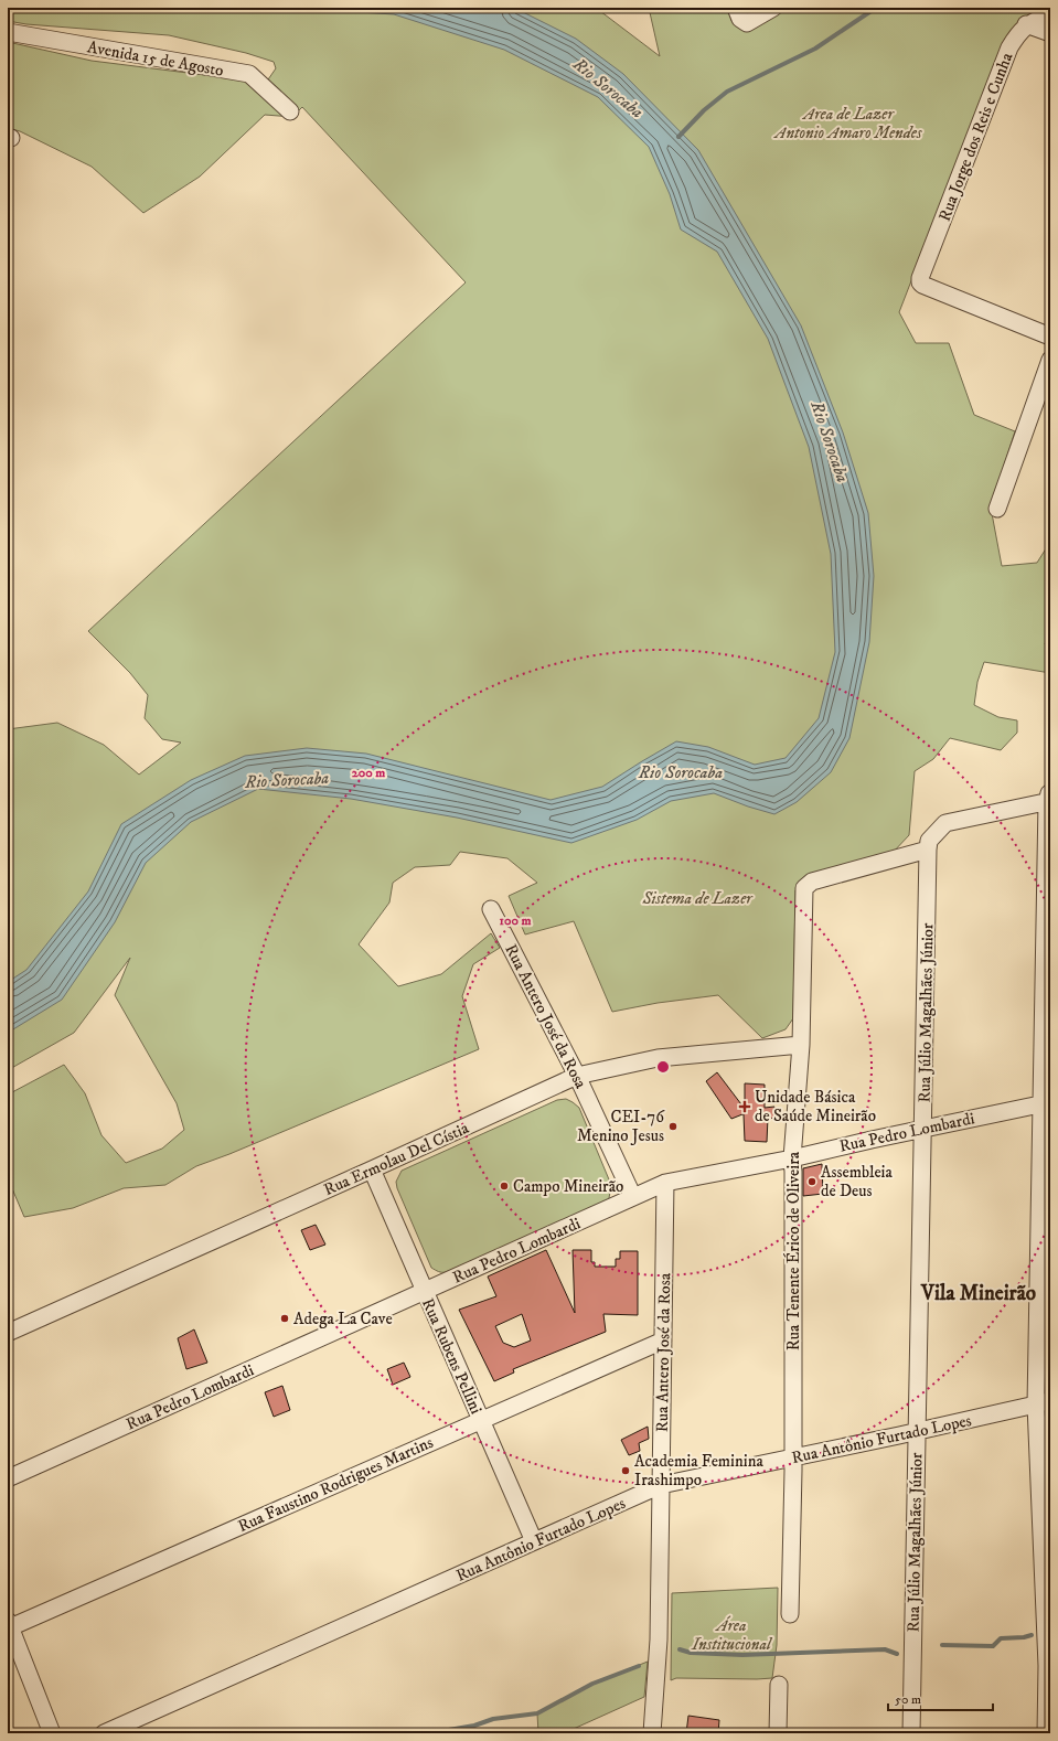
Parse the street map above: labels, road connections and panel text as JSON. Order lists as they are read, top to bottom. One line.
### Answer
{"streets":{"street":["Avenida 15 de Agosto","Rua Jorge dos Reis e Cunha","Rua Júlio Magalhães Júnior","Rua Antero José da Rosa","Rua Pedro Lombardi","Rua Ermolau Del Cístia","Rua Tenente Érico de Oliveira","Rua Rubens Pellini","Rua Antônio Furtado Lopes","Rua Faustino Rodrigues Martins"]},"crossings":[["Rua Júlio Magalhães Júnior","Rua Pedro Lombardi"],["Rua Júlio Magalhães Júnior","Rua Tenente Érico de Oliveira"],["Rua Júlio Magalhães Júnior","Rua Antônio Furtado Lopes"],["Rua Antero José da Rosa","Rua Pedro Lombardi"],["Rua Antero José da Rosa","Rua Ermolau Del Cístia"],["Rua Antero José da Rosa","Rua Antônio Furtado Lopes"],["Rua Antero José da Rosa","Rua Faustino Rodrigues Martins"],["Rua Pedro Lombardi","Rua Tenente Érico de Oliveira"],["Rua Pedro Lombardi","Rua Rubens Pellini"],["Rua Ermolau Del Cístia","Rua Tenente Érico de Oliveira"],["Rua Ermolau Del Cístia","Rua Rubens Pellini"],["Rua Tenente Érico de Oliveira","Rua Antônio Furtado Lopes"],["Rua Rubens Pellini","Rua Antônio Furtado Lopes"],["Rua Rubens Pellini","Rua Faustino Rodrigues Martins"]],"districts":["Vila Mineirão"],"water":["Rio Sorocaba"],"parks":["Area de Lazer Antonio Amaro Mendes","Sistema de Lazer","Área Institucional"],"places":{"health":["Unidade Básica de Saúde Mineirão"],"other":["CEI-76 Menino Jesus","Assembleia de Deus","Campo Mineirão","Adega La Cave","Academia Feminina Irashimpo"]},"scale_bar":"50 m","rings":["200 m","100 m"]}
